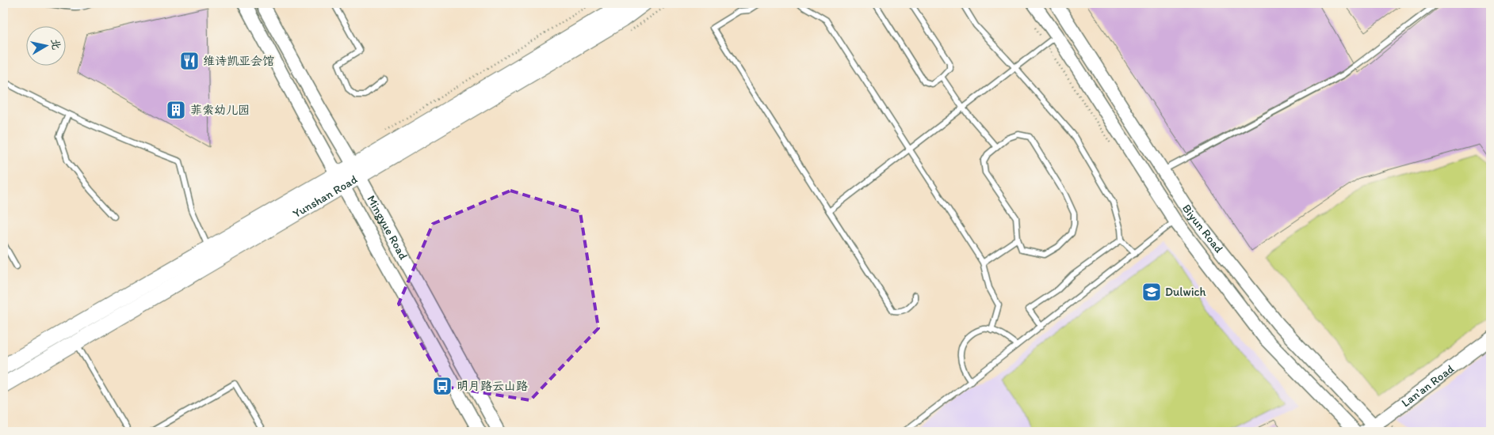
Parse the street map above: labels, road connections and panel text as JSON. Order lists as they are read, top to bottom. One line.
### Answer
{"streets":{"main road":["Yunshan Road"],"street":["Mingyue Road","Biyun Road","Lan'an Road"]},"crossings":[["Yunshan Road","Mingyue Road"],["Biyun Road","Lan'an Road"]],"places":{"restaurant":["维诗凯亚会馆"],"building":["菲索幼儿园"],"school or university":["Dulwich"],"bus stop":["明月路云山路"]},"north":"right"}
